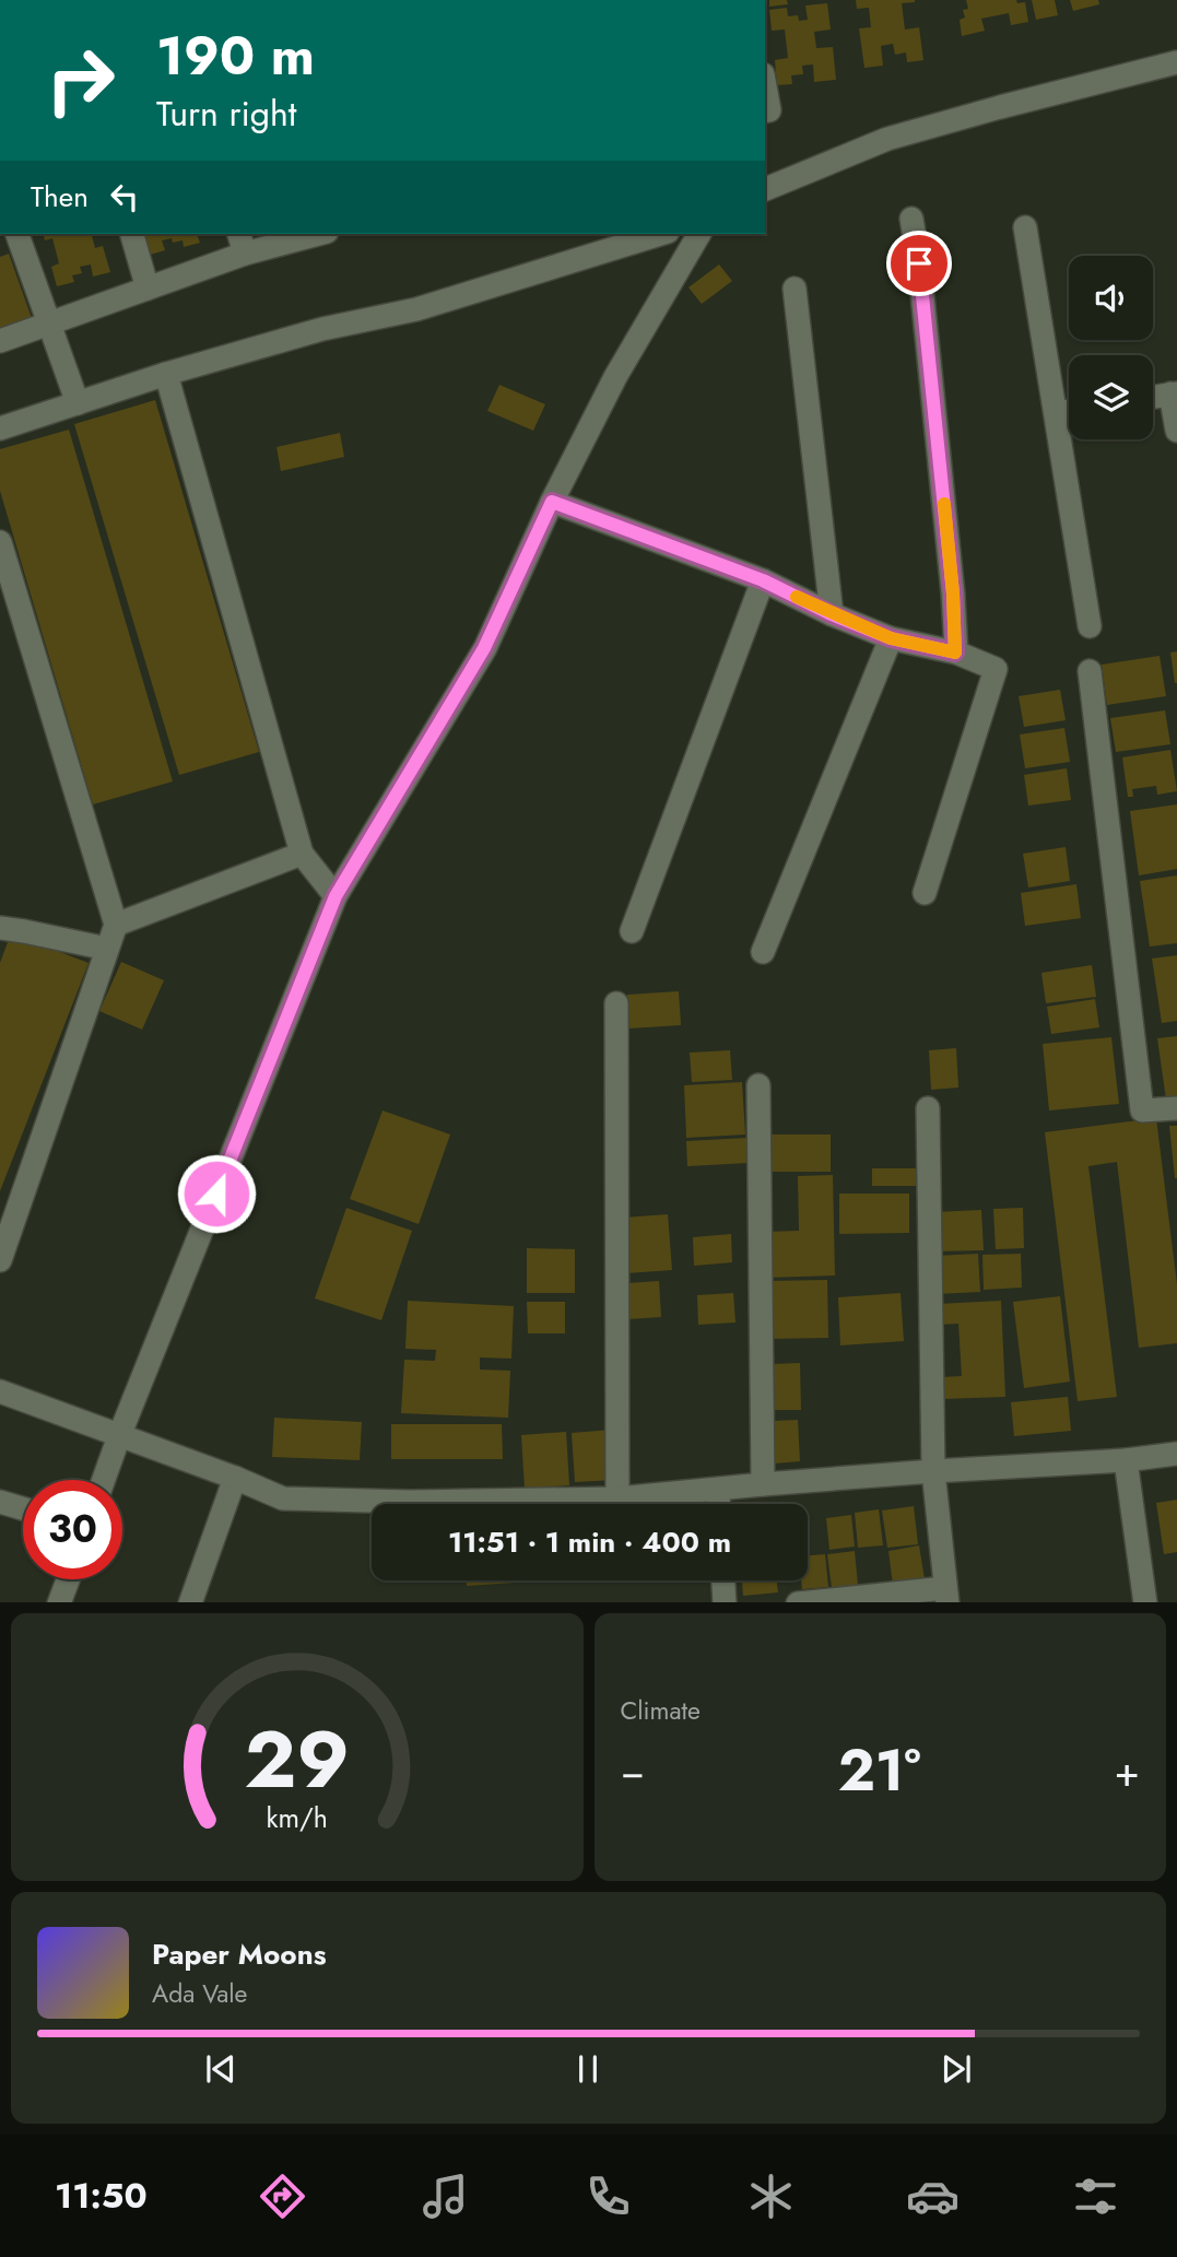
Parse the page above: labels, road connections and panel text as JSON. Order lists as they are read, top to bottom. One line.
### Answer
{"page":{"turn":["190 m","Turn right"],"then":"Then","limit":"30","trip":"11:51 · 1 min · 400 m","tile":"Climate","heat":["−","21°","+"],"song":["Paper Moons","Ada Vale"],"tabs":"11:50","gauge":["29","km/h"]}}
